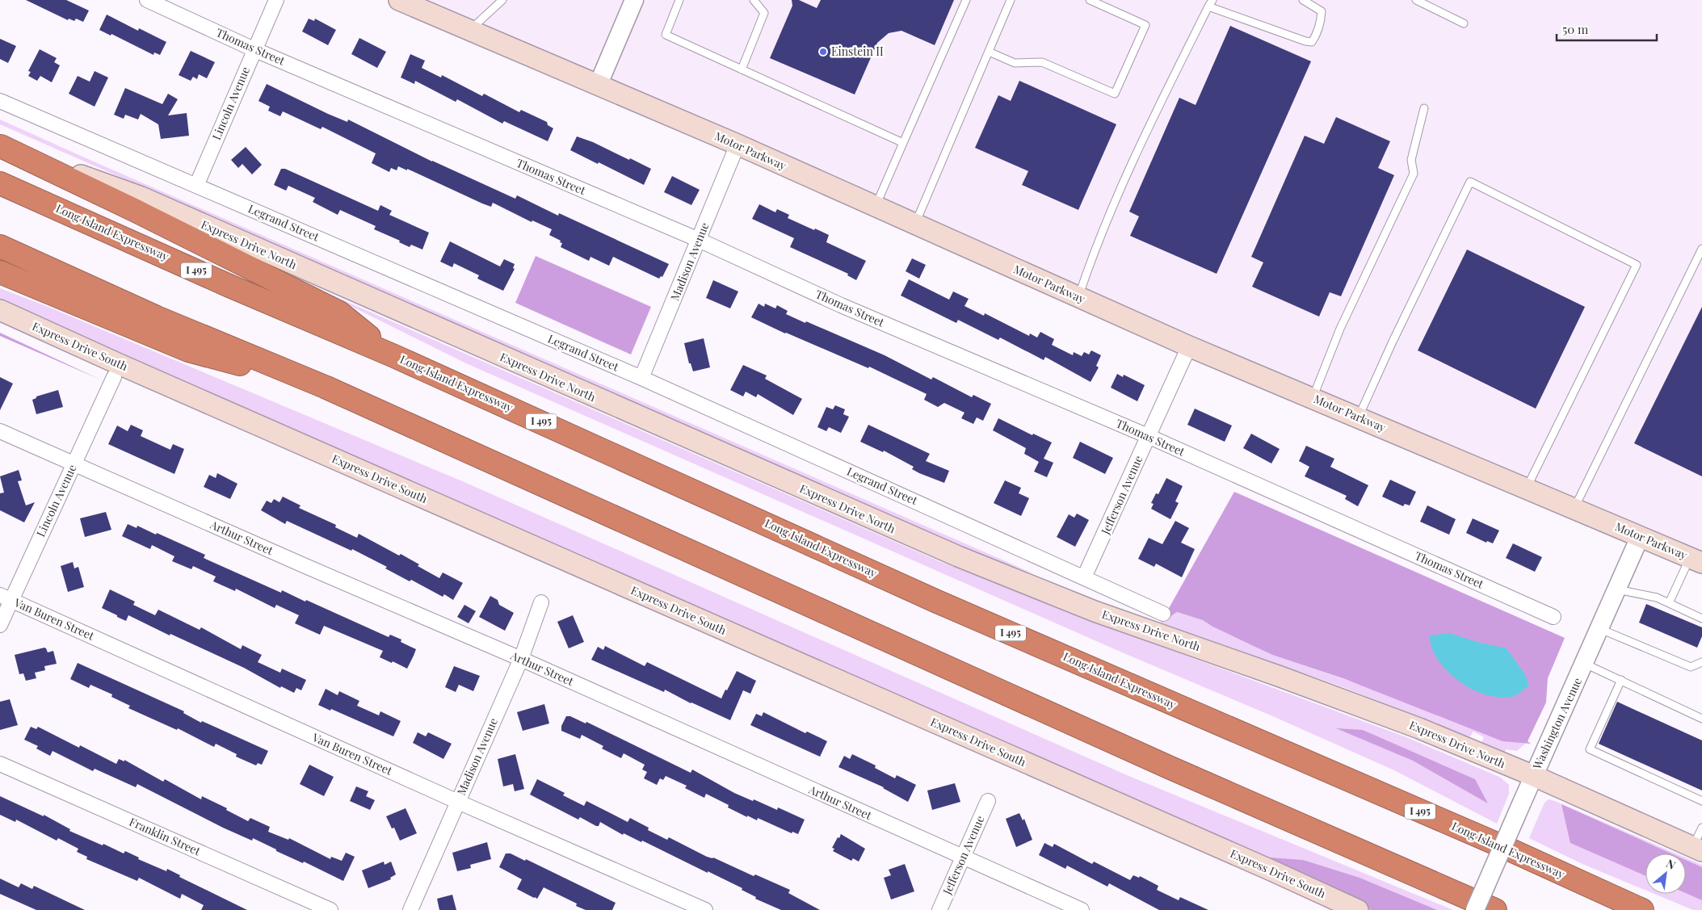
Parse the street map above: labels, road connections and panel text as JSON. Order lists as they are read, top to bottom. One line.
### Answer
{"streets":{"highway":["Long Island Expressway","I 495"],"main road":["Motor Parkway","Express Drive North","Express Drive South"],"street":["Thomas Street","Lincoln Avenue","Legrand Street","Madison Avenue","Jefferson Avenue","Arthur Street","Van Buren Street","Washington Avenue","Franklin Street"]},"crossings":[["Thomas Street","Lincoln Avenue"],["Thomas Street","Madison Avenue"],["Thomas Street","Jefferson Avenue"],["Lincoln Avenue","Legrand Street"],["Lincoln Avenue","Arthur Street"],["Lincoln Avenue","Van Buren Street"],["Motor Parkway","Madison Avenue"],["Motor Parkway","Jefferson Avenue"],["Motor Parkway","Washington Avenue"],["Legrand Street","Madison Avenue"],["Legrand Street","Jefferson Avenue"],["Express Drive North","Washington Avenue"],["Madison Avenue","Arthur Street"],["Madison Avenue","Van Buren Street"],["Jefferson Avenue","Arthur Street"]],"places":["Einstein II"],"scale_bar":"50 m","north":"top right"}
